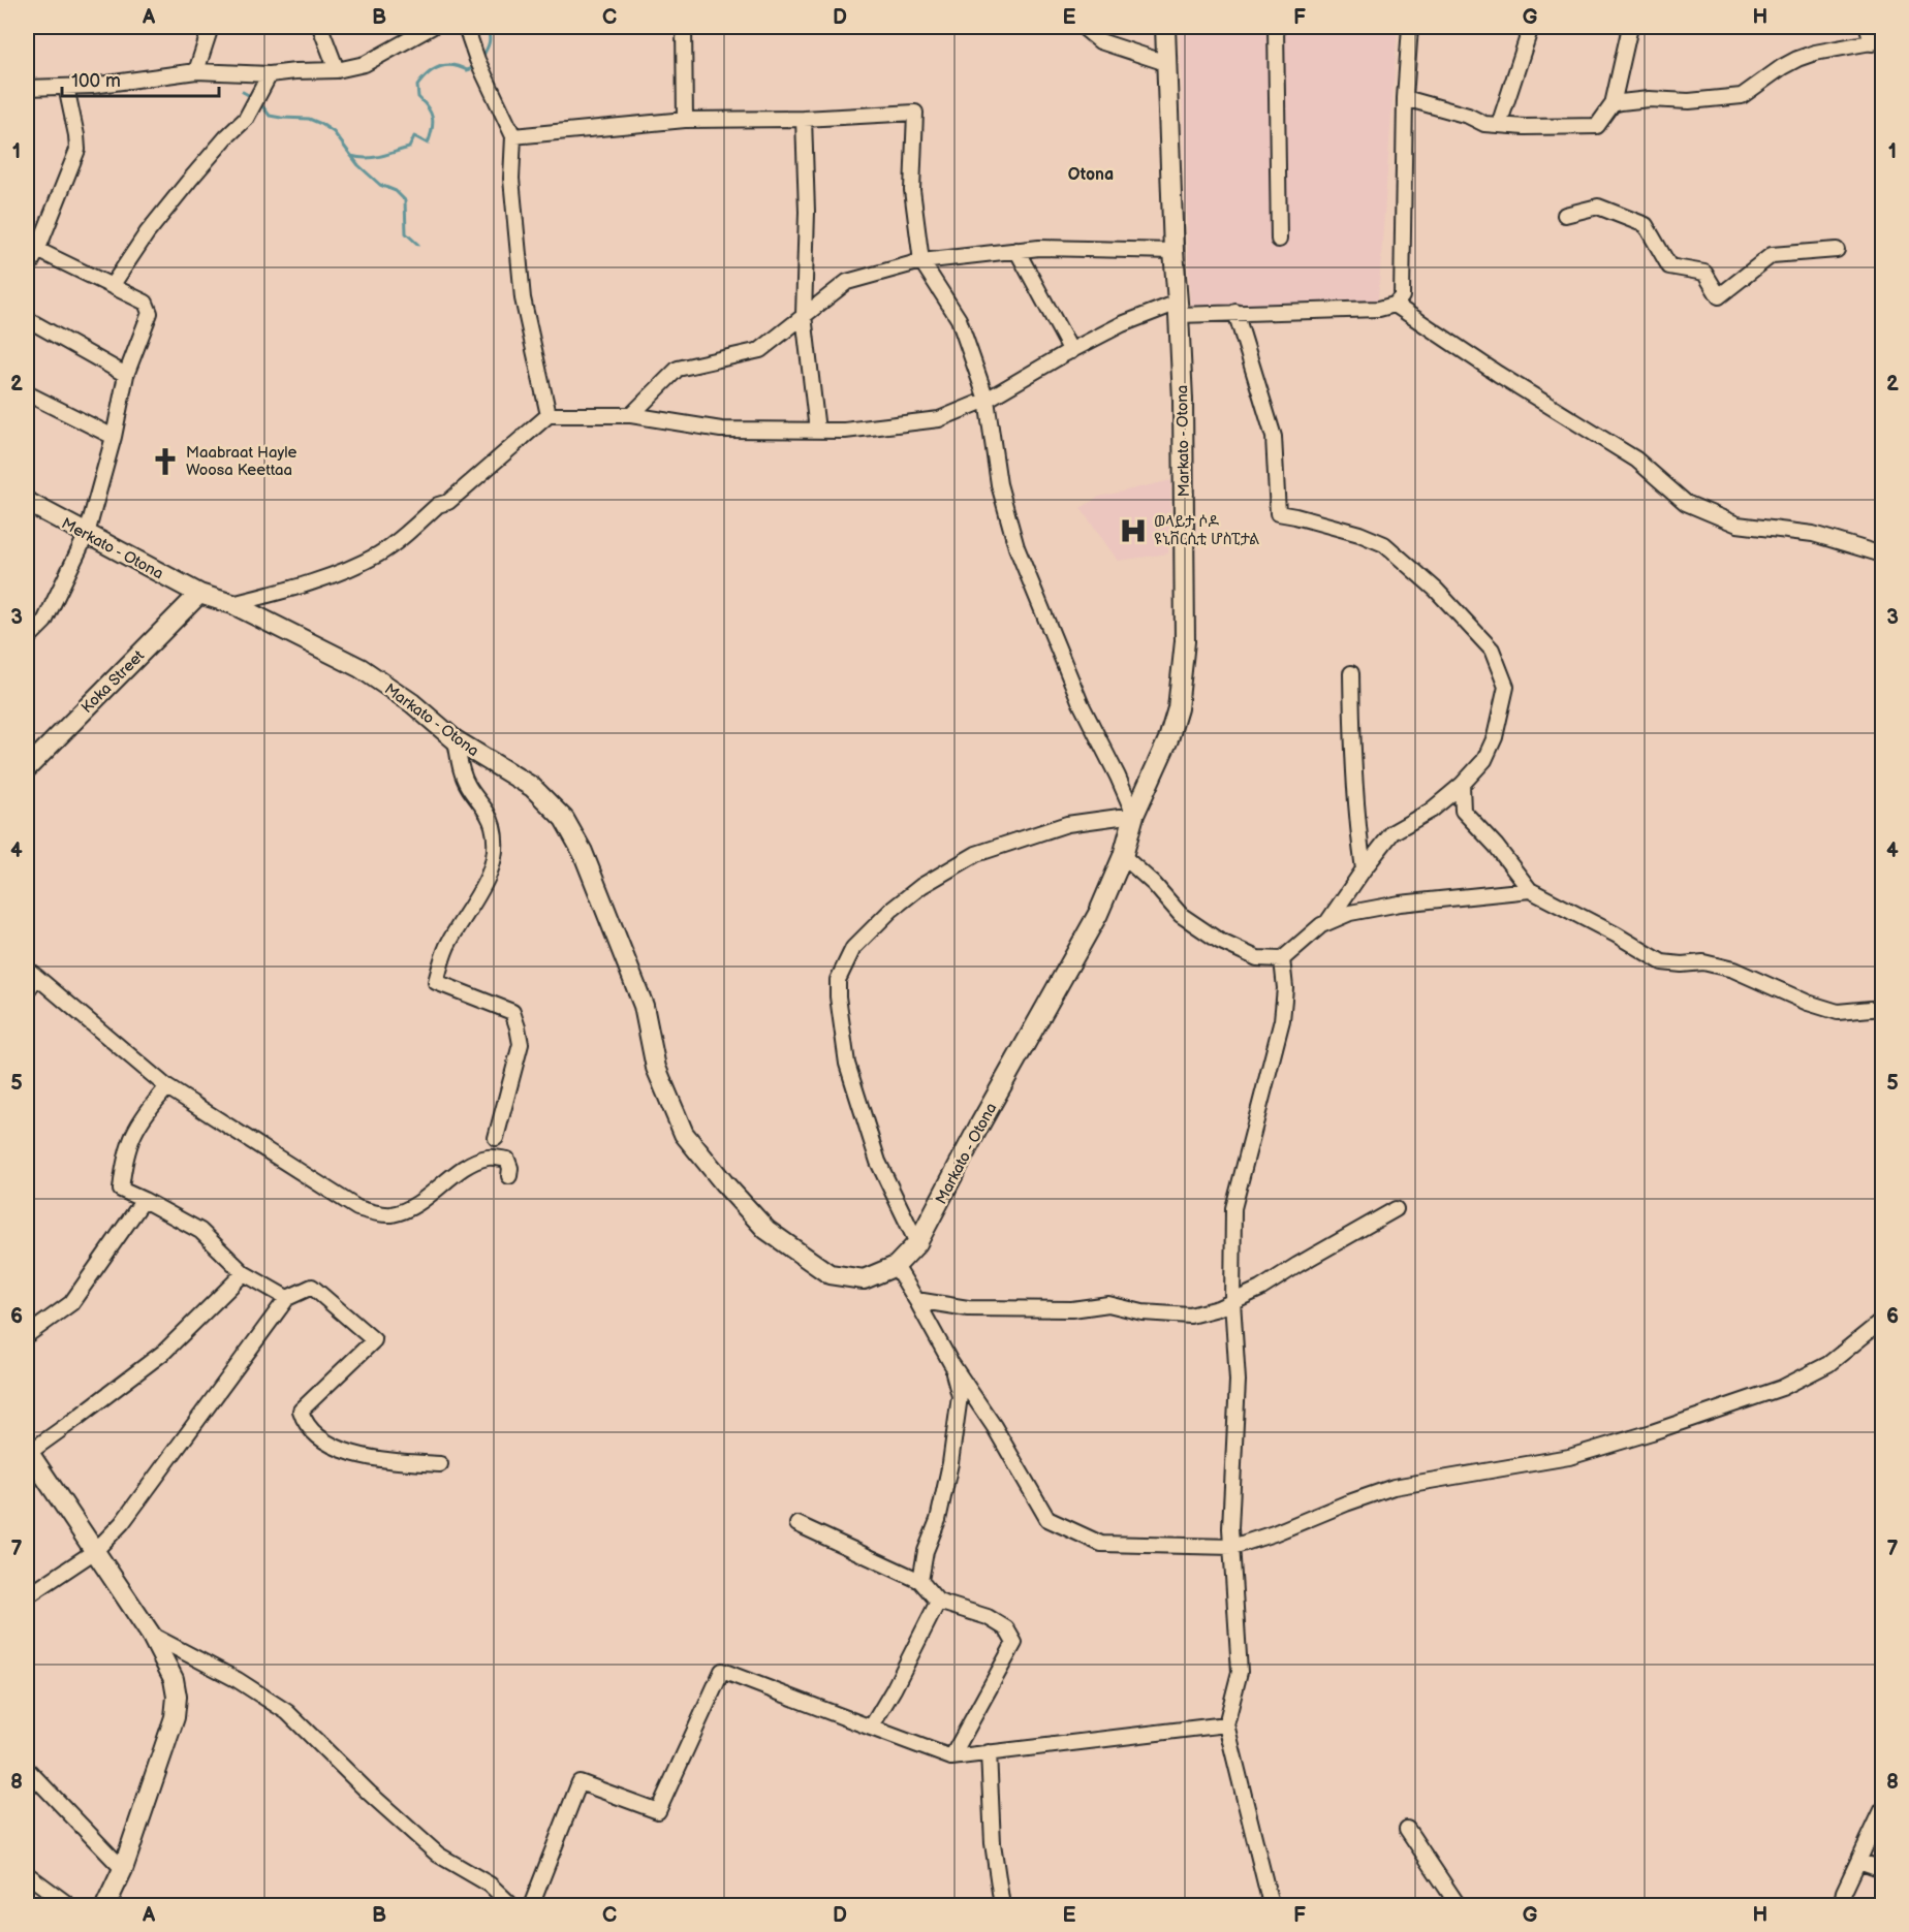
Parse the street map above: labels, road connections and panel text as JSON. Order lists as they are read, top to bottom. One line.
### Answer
{"streets":{"main road":["Markato - Otona","Merkato - Otona","Koka Street"]},"crossings":[["Markato - Otona","Merkato - Otona"],["Markato - Otona","Koka Street"],["Merkato - Otona","Koka Street"]],"districts":["Otona"],"places":{"church":["Maabraat Hayle Woosa Keettaa"],"hospital":["ወላይታ ሶዶ ዩኒቨርሲቲ ሆስፒታል"]},"scale_bar":"100 m","grid":{"columns":["A","B","C","D","E","F","G","H"],"rows":["1","2","3","4","5","6","7","8"]}}
